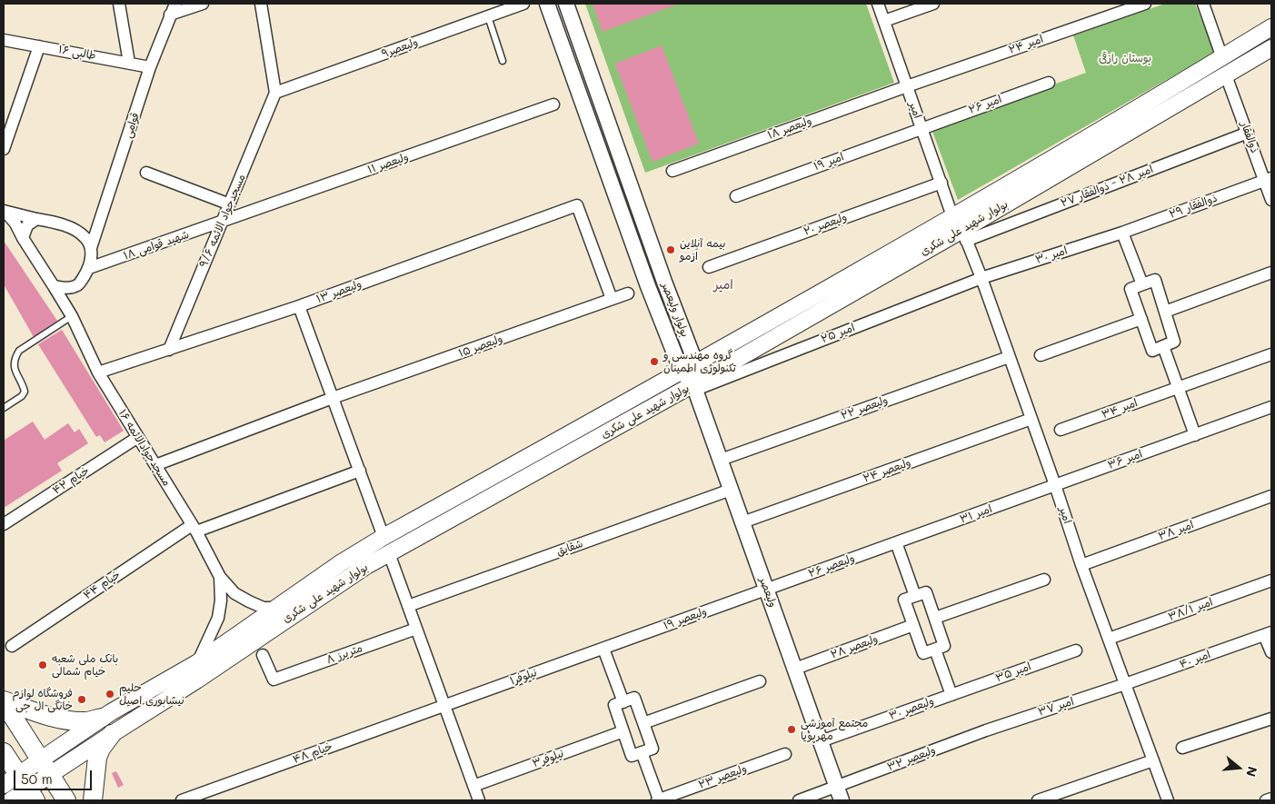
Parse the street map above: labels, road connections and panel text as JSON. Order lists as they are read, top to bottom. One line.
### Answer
{"streets":{"main road":["بولوار شهید علی شکری"],"street":["امیر ۲۴","ولیعصر۹","طالبی ۱۶","امیر ۲۶","امیر","قوامی","ولیعصر ۱۸","ذوالفقار","امیر ۱۹","ولیعصر ۱۱","امیر ۲۸ - ذوالفقار ۲۷","ذوالفقار ۲۹","مسجدجواد الائمه ۹/۶","ولیعصر ۲۰","شهید قوامی ۱۸","امیر ۳۰","ولیعصر ۱۳","بولوار ولیعصر","امیر ۲۵","ولیعصر ۱۵","ولیعصر ۲۲","امیر ۳۴","مسجدجوادالائمه ۱۶","امیر ۳۶","ولیعصر ۲۴","خیام ۴۲","امیر ۳۱","امیر ۳۸","شقایق","ولیعصر ۲۶","خیام ۴۴","ولیعصر","امیر ۳۸/۱","ولیعصر ۱۹","ولیعصر ۲۸","۸ متریرز","امیر ۴۰","امیر ۳۵","نیلوفر۱","امیر ۳۷","ولیعصر ۳۰","خیام ۴۸","نیلوفر۳","ولیعصر ۳۲","ولیعصر ۲۳"]},"crossings":[["امیر ۲۴","امیر"],["امیر ۲۴","ولیعصر ۱۸"],["ولیعصر۹","مسجدجواد الائمه ۹/۶"],["طالبی ۱۶","قوامی"],["امیر ۲۶","امیر"],["امیر ۲۶","امیر ۱۹"],["امیر","ولیعصر ۱۸"],["امیر","امیر ۱۹"],["امیر","امیر ۲۸ - ذوالفقار ۲۷"],["امیر","ولیعصر ۲۰"],["امیر","بولوار شهید علی شکری"],["امیر","امیر ۳۰"],["امیر","امیر ۲۵"],["امیر","ولیعصر ۲۲"],["امیر","امیر ۳۶"],["امیر","ولیعصر ۲۴"],["امیر","امیر ۳۱"],["امیر","امیر ۳۸"],["امیر","امیر ۳۸/۱"],["امیر","امیر ۴۰"],["امیر","امیر ۳۷"],["قوامی","شهید قوامی ۱۸"],["قوامی","مسجدجوادالائمه ۱۶"],["ذوالفقار","امیر ۲۸ - ذوالفقار ۲۷"],["ذوالفقار","ذوالفقار ۲۹"],["ذوالفقار","بولوار شهید علی شکری"],["ولیعصر ۱۱","مسجدجواد الائمه ۹/۶"],["ولیعصر ۱۱","شهید قوامی ۱۸"],["امیر ۲۸ - ذوالفقار ۲۷","بولوار شهید علی شکری"],["ذوالفقار ۲۹","امیر ۳۰"],["مسجدجواد الائمه ۹/۶","شهید قوامی ۱۸"],["مسجدجواد الائمه ۹/۶","ولیعصر ۱۳"],["بولوار شهید علی شکری","بولوار ولیعصر"],["بولوار شهید علی شکری","امیر ۲۵"],["بولوار شهید علی شکری","ولیعصر"],["شهید قوامی ۱۸","مسجدجوادالائمه ۱۶"],["امیر ۳۰","امیر ۲۵"],["ولیعصر ۱۳","ولیعصر ۱۵"],["ولیعصر ۱۳","مسجدجوادالائمه ۱۶"],["بولوار ولیعصر","امیر ۲۵"],["بولوار ولیعصر","ولیعصر"],["امیر ۲۵","ولیعصر"],["ولیعصر ۱۵","مسجدجوادالائمه ۱۶"],["ولیعصر ۲۲","ولیعصر"],["مسجدجوادالائمه ۱۶","خیام ۴۲"],["مسجدجوادالائمه ۱۶","خیام ۴۴"],["امیر ۳۶","امیر ۳۱"],["ولیعصر ۲۴","ولیعصر"],["امیر ۳۱","ولیعصر ۲۶"],["شقایق","ولیعصر"],["ولیعصر ۲۶","ولیعصر"],["ولیعصر ۲۶","ولیعصر ۱۹"],["ولیعصر","ولیعصر ۱۹"],["ولیعصر","ولیعصر ۲۸"],["ولیعصر","ولیعصر ۳۰"],["ولیعصر","ولیعصر ۳۲"],["ولیعصر ۱۹","نیلوفر۱"],["امیر ۴۰","امیر ۳۷"],["امیر ۳۵","ولیعصر ۳۰"],["نیلوفر۱","خیام ۴۸"],["امیر ۳۷","ولیعصر ۳۲"]],"districts":["امیر"],"parks":["بوستان رازقی"],"places":["بیمه آنلاین اَزمو","گروه مهندسی و تکنولوژی اطمینان","بانک ملی شعبه خیام شمالی","حلیم نیشابوری اصیل","فروشگاه لوازم خانگی ال جی","مجتمع آموزشی مهرپویا"],"scale_bar":"50 m","north":"right"}
